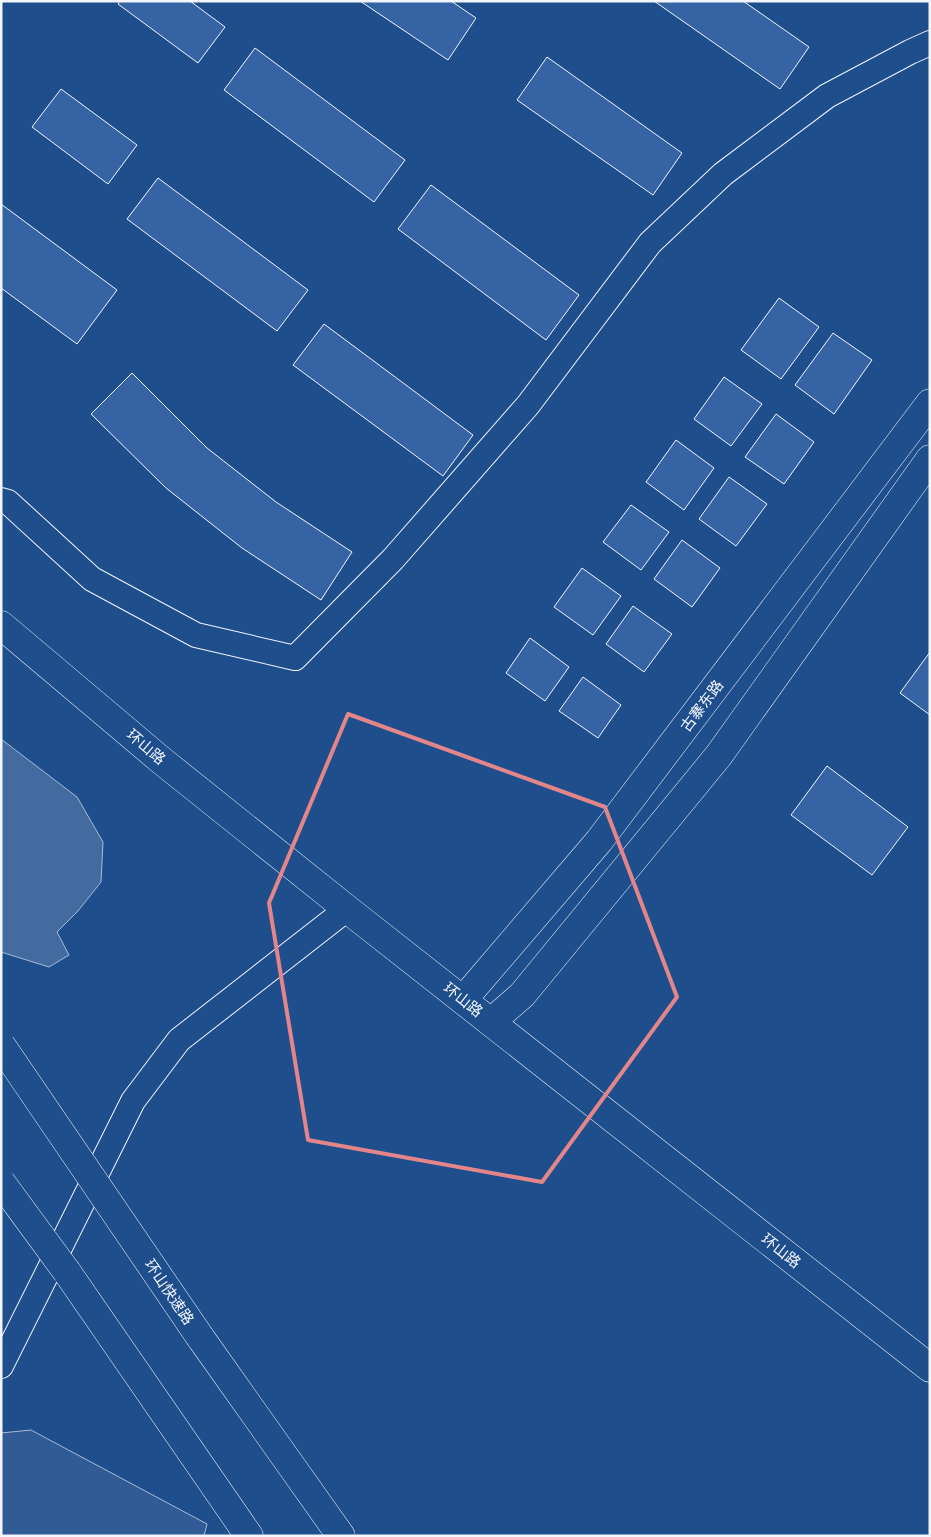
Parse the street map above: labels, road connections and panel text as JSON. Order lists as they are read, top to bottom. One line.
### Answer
{"streets":{"main road":["古寨东路","环山路","环山快速路"]},"crossings":[["古寨东路","环山路"]]}
